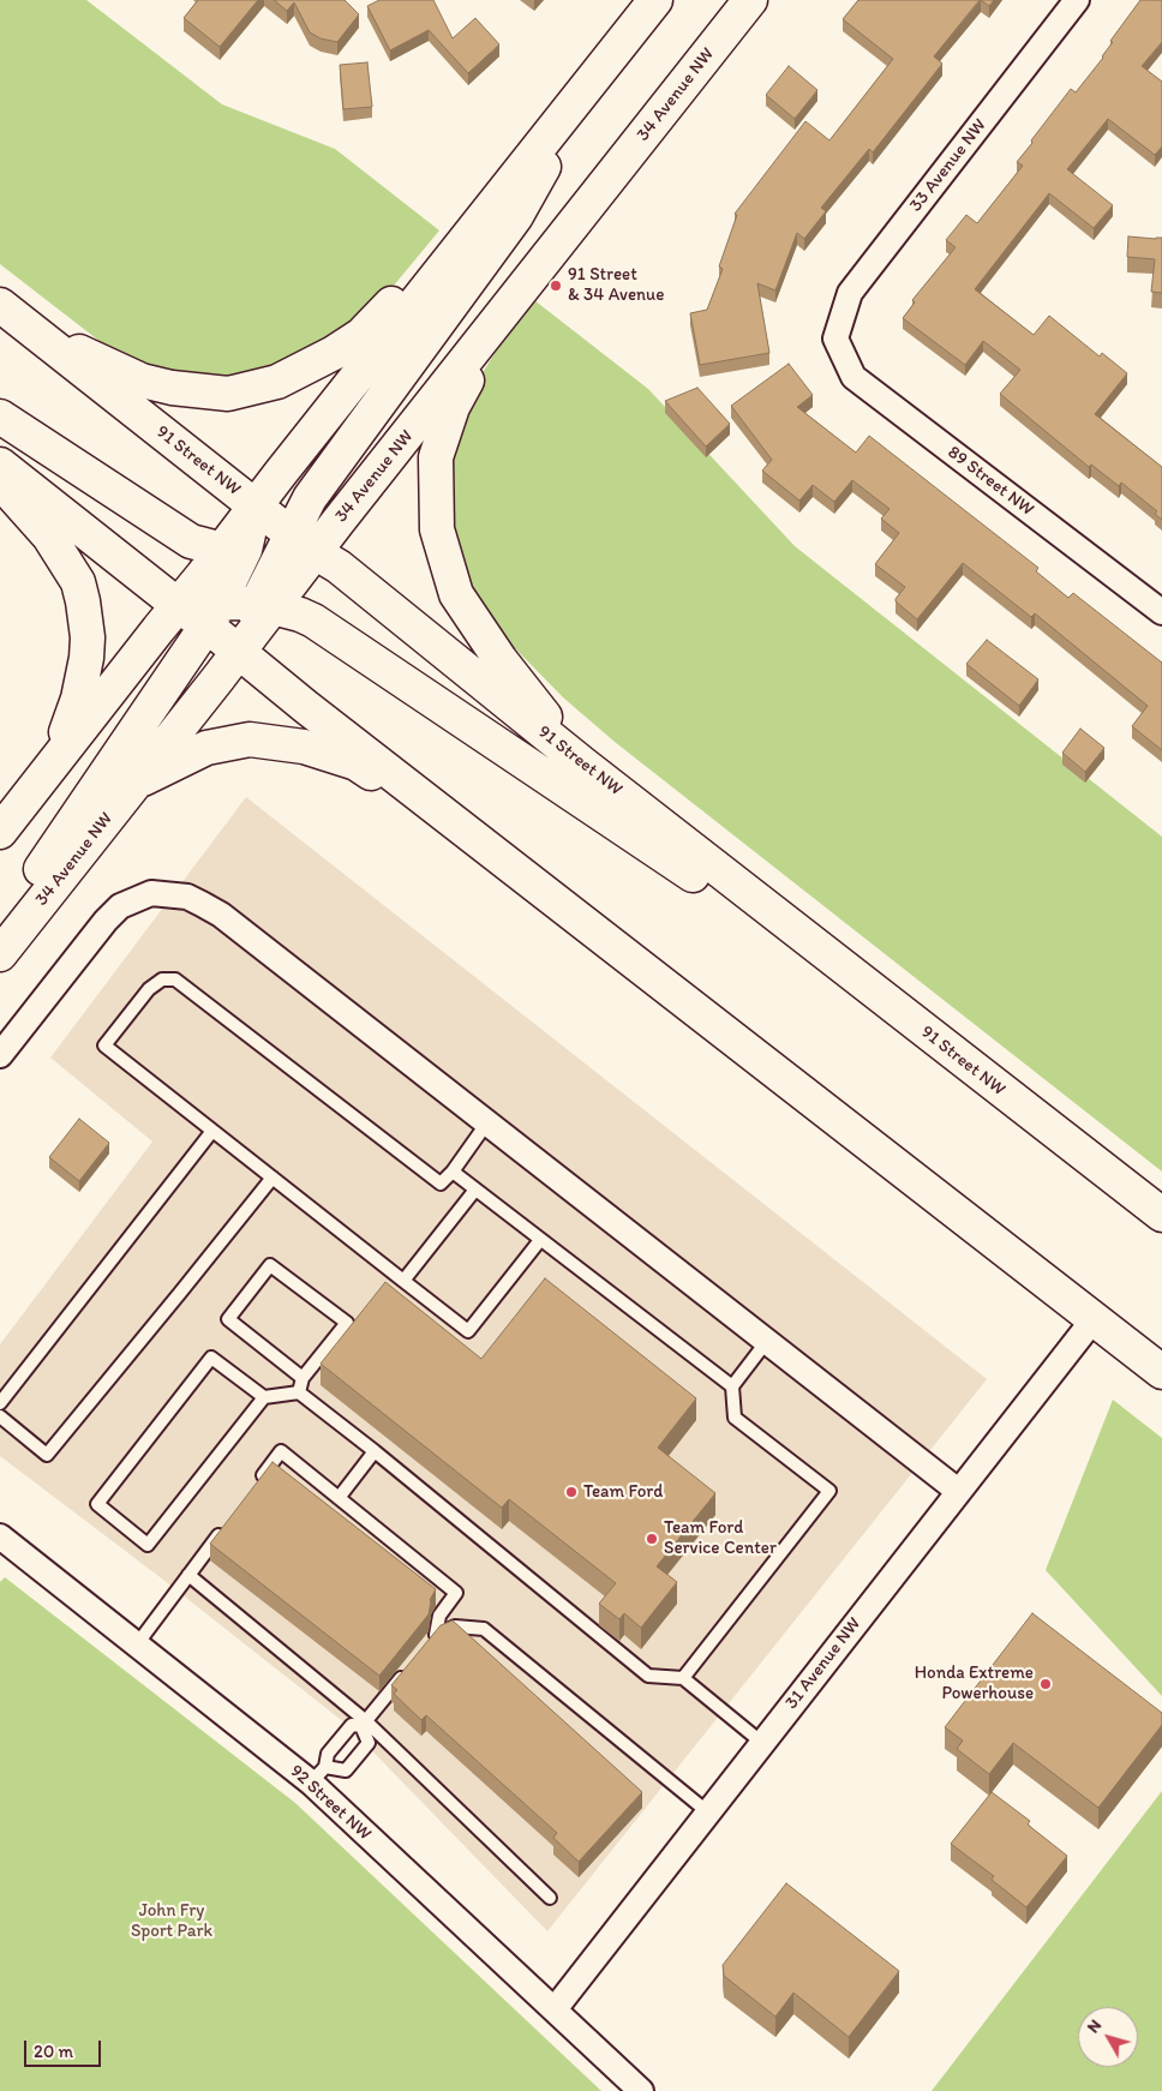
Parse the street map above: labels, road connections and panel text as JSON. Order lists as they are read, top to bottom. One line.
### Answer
{"streets":{"main road":["34 Avenue NW","91 Street NW"],"street":["33 Avenue NW","89 Street NW","31 Avenue NW","92 Street NW"]},"crossings":[["34 Avenue NW","91 Street NW"],["33 Avenue NW","89 Street NW"],["31 Avenue NW","92 Street NW"]],"parks":["John Fry Sport Park"],"places":["91 Street & 34 Avenue","Team Ford","Team Ford Service Center","Honda Extreme Powerhouse"],"scale_bar":"20 m","north":"top left"}
